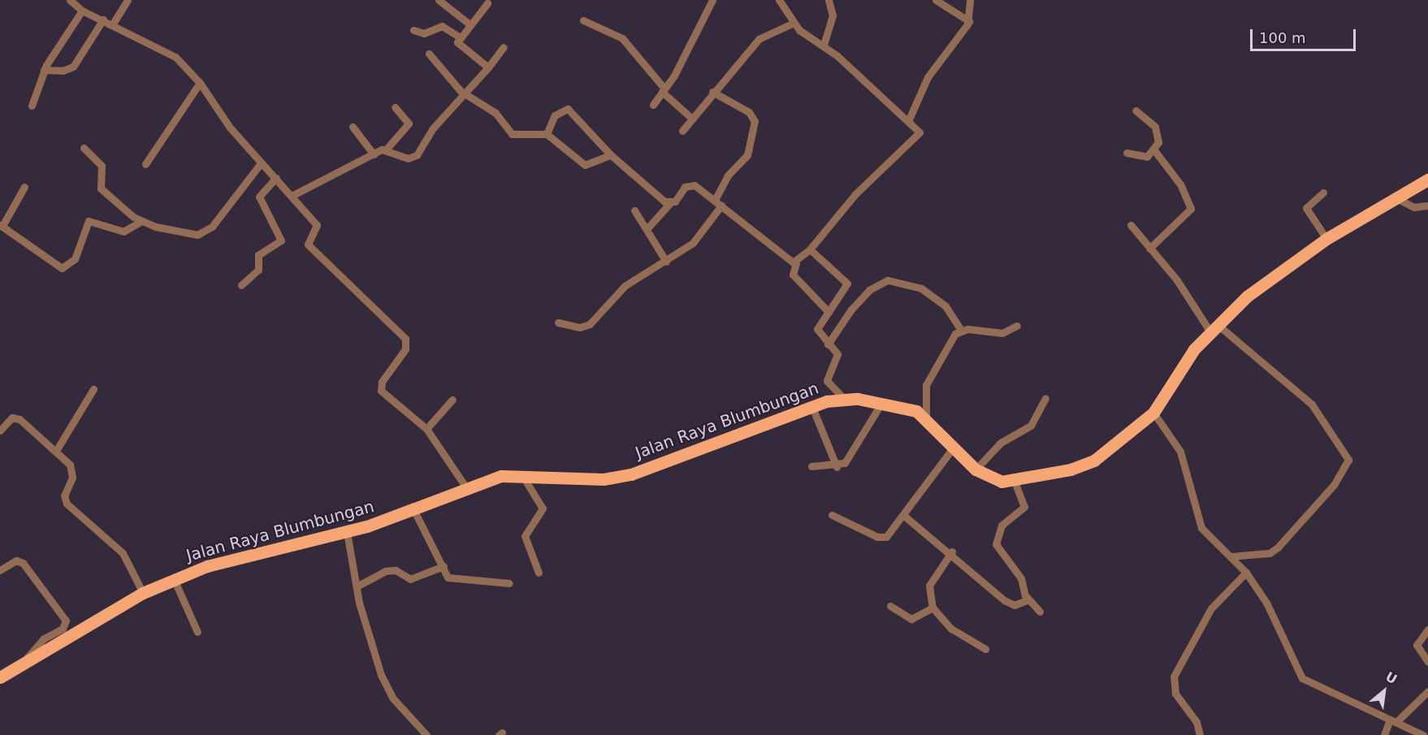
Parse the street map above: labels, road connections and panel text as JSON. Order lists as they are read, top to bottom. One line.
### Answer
{"streets":{"main road":["Jalan Raya Blumbungan"]},"scale_bar":"100 m","north":"top right"}
